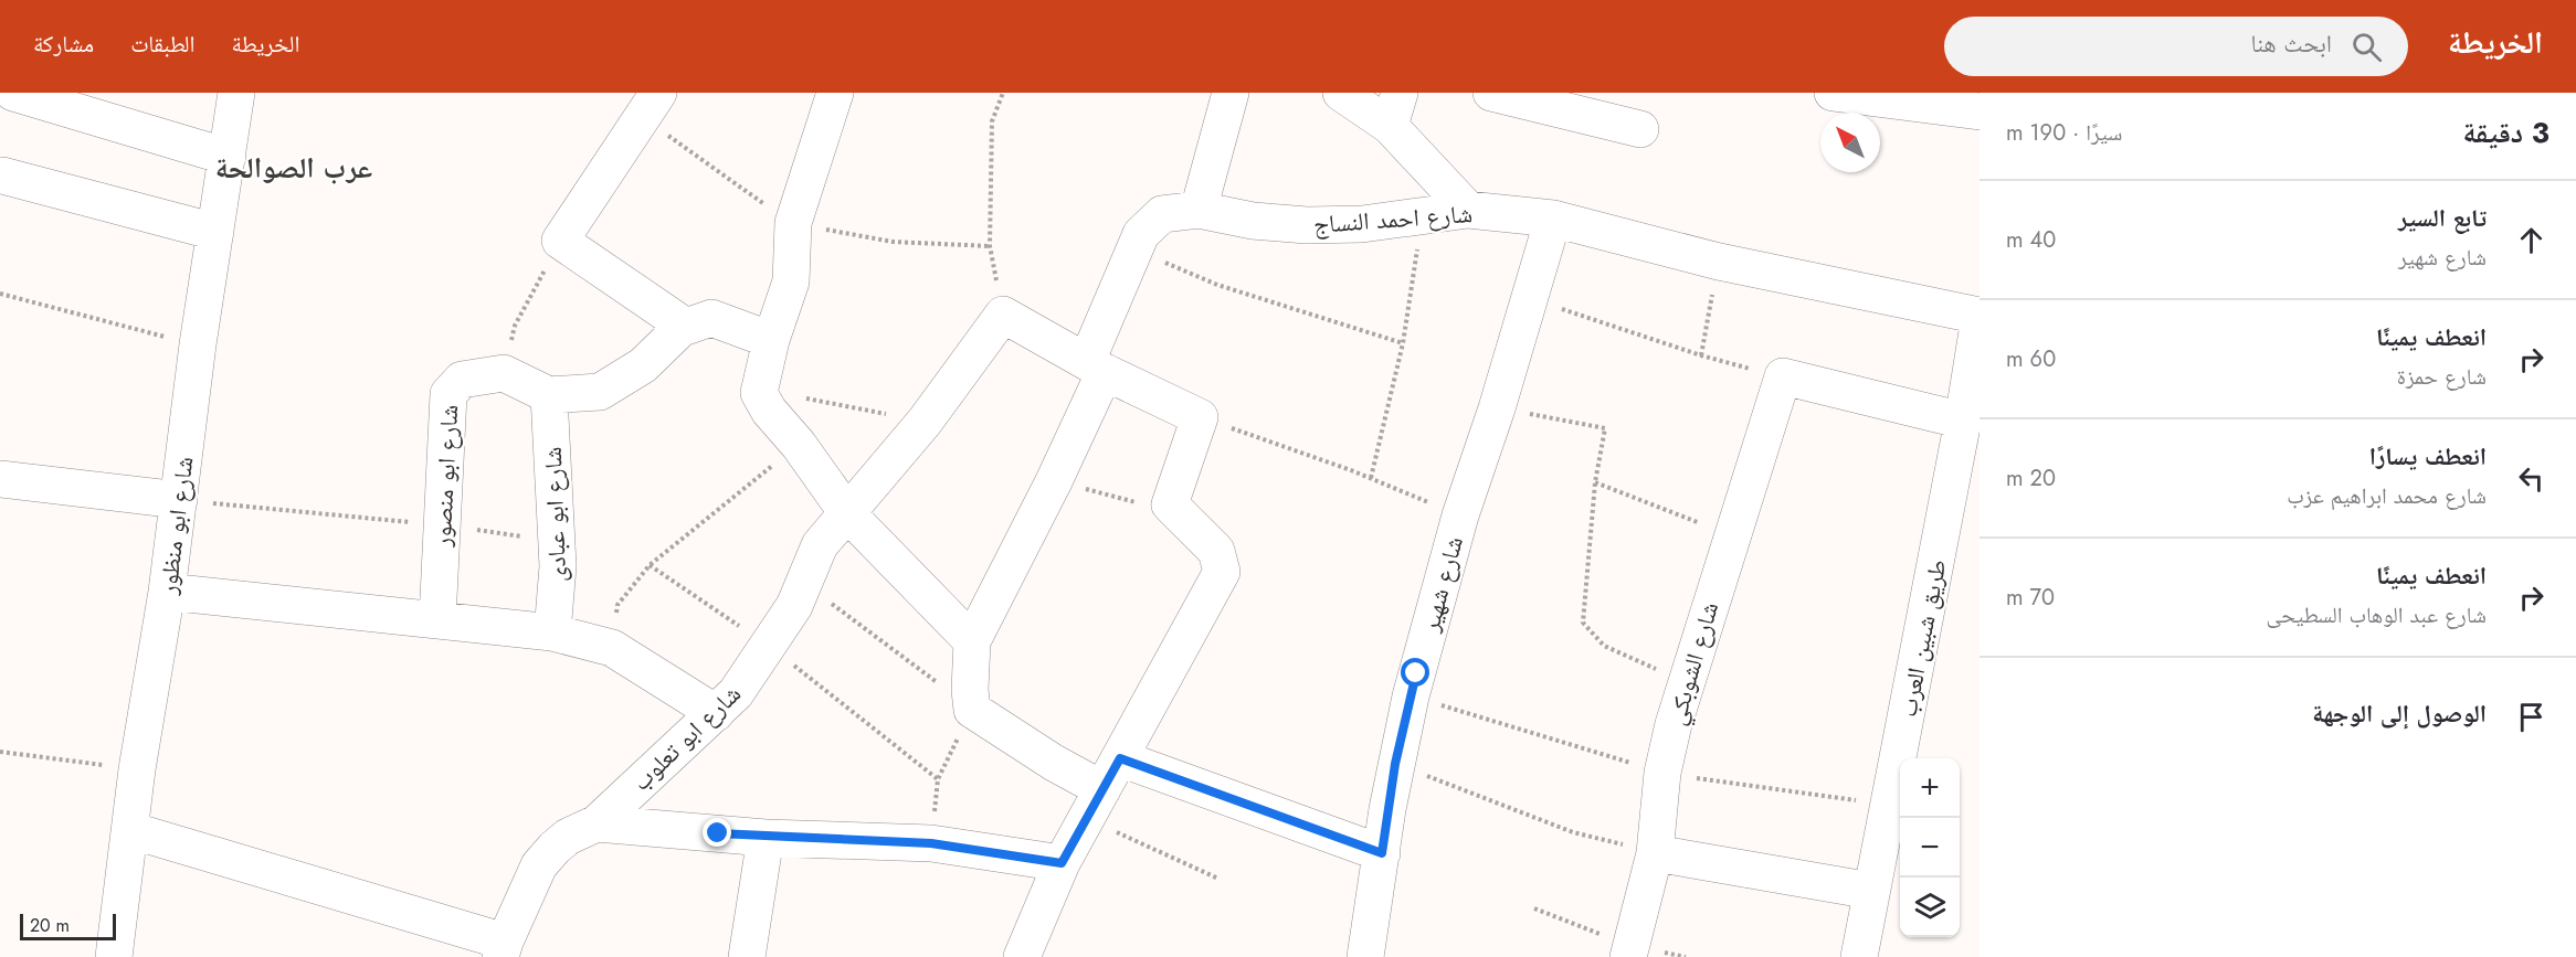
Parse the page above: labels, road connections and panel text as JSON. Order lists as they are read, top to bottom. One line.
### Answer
{"streets":{"street":["شارع احمد النساج","شارع ابو منصور","شارع ابو عبادى","شارع ابو منظور","شارع شهير","طريق شبين العرب","شارع الشوبكي","شارع ابو تعلوب"]},"crossings":[["شارع احمد النساج","شارع شهير"],["شارع احمد النساج","طريق شبين العرب"]],"districts":["عرب الصوالحة"],"scale_bar":"20 m","north":"top left","page":{"header":"الخريطة","search":"ابحث هنا","nav":["الخريطة","الطبقات","مشاركة"],"heading":["3 دقيقة","سيرًا · 190 m"],"list":[["تابع السير","شارع شهير","40 m"],["انعطف يمينًا","شارع حمزة","60 m"],["انعطف يسارًا","شارع محمد ابراهيم عزب","20 m"],["انعطف يمينًا","شارع عبد الوهاب السطيحى","70 m"],"الوصول إلى الوجهة"],"map_buttons":["+","−"],"scale":"20 m"}}
